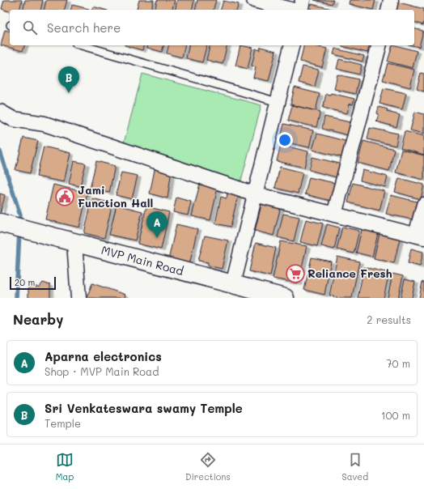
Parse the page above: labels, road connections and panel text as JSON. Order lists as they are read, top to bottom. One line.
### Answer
{"streets":{"street":["MVP Main Road"]},"places":{"public building":["Jami Function Hall"],"supermarket":["Reliance Fresh"]},"scale_bar":"20 m","page":{"search":"Search here","pins":["B","A"],"scale":"20 m","heading":["Nearby","2 results"],"list":[{"mark":"A","name":"Aparna electronics","note":"Shop · MVP Main Road","value":"70 m"},{"mark":"B","name":"Sri Venkateswara swamy Temple","note":"Temple","value":"100 m"}],"nav":["Map","Directions","Saved"]}}
